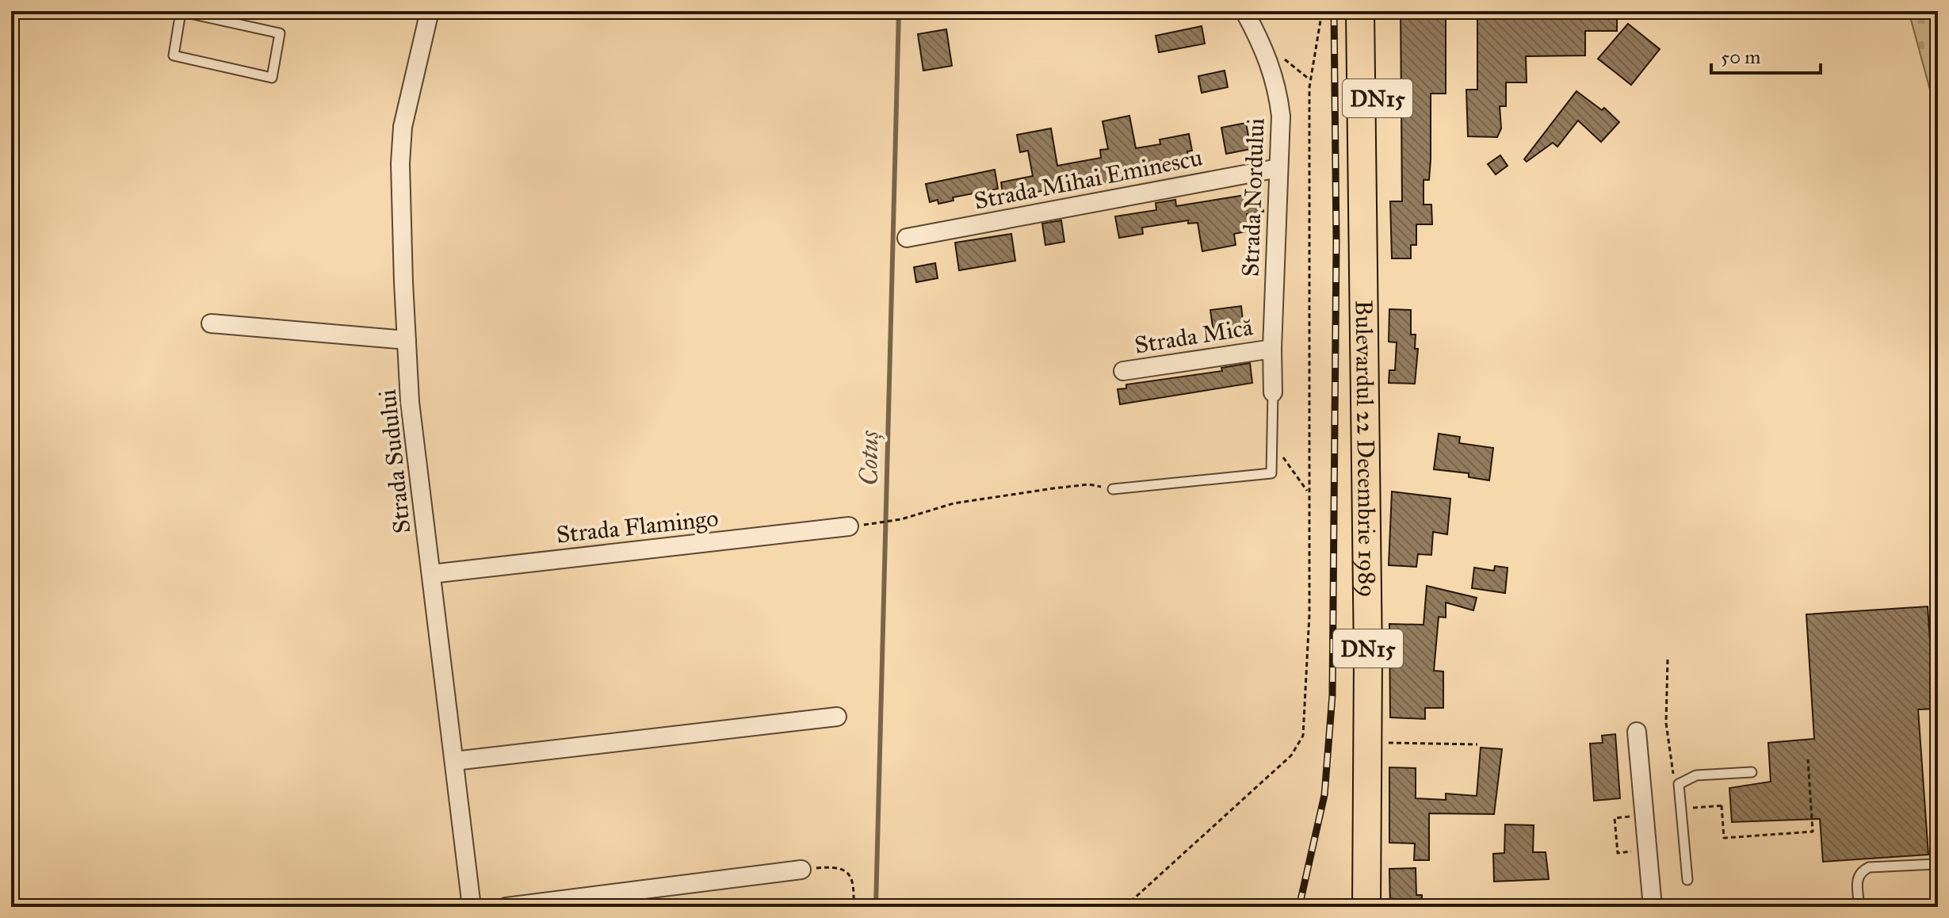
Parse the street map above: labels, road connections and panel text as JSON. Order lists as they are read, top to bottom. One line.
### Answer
{"streets":{"main road":["DN15","Bulevardul 22 Decembrie 1989"],"street":["Strada Mihai Eminescu","Strada Nordului","Strada Mică","Strada Sudului","Strada Flamingo"]},"crossings":[["Strada Mihai Eminescu","Strada Nordului"],["Strada Nordului","Strada Mică"],["Strada Sudului","Strada Flamingo"]],"water":["Cotuș"],"scale_bar":"50 m"}
